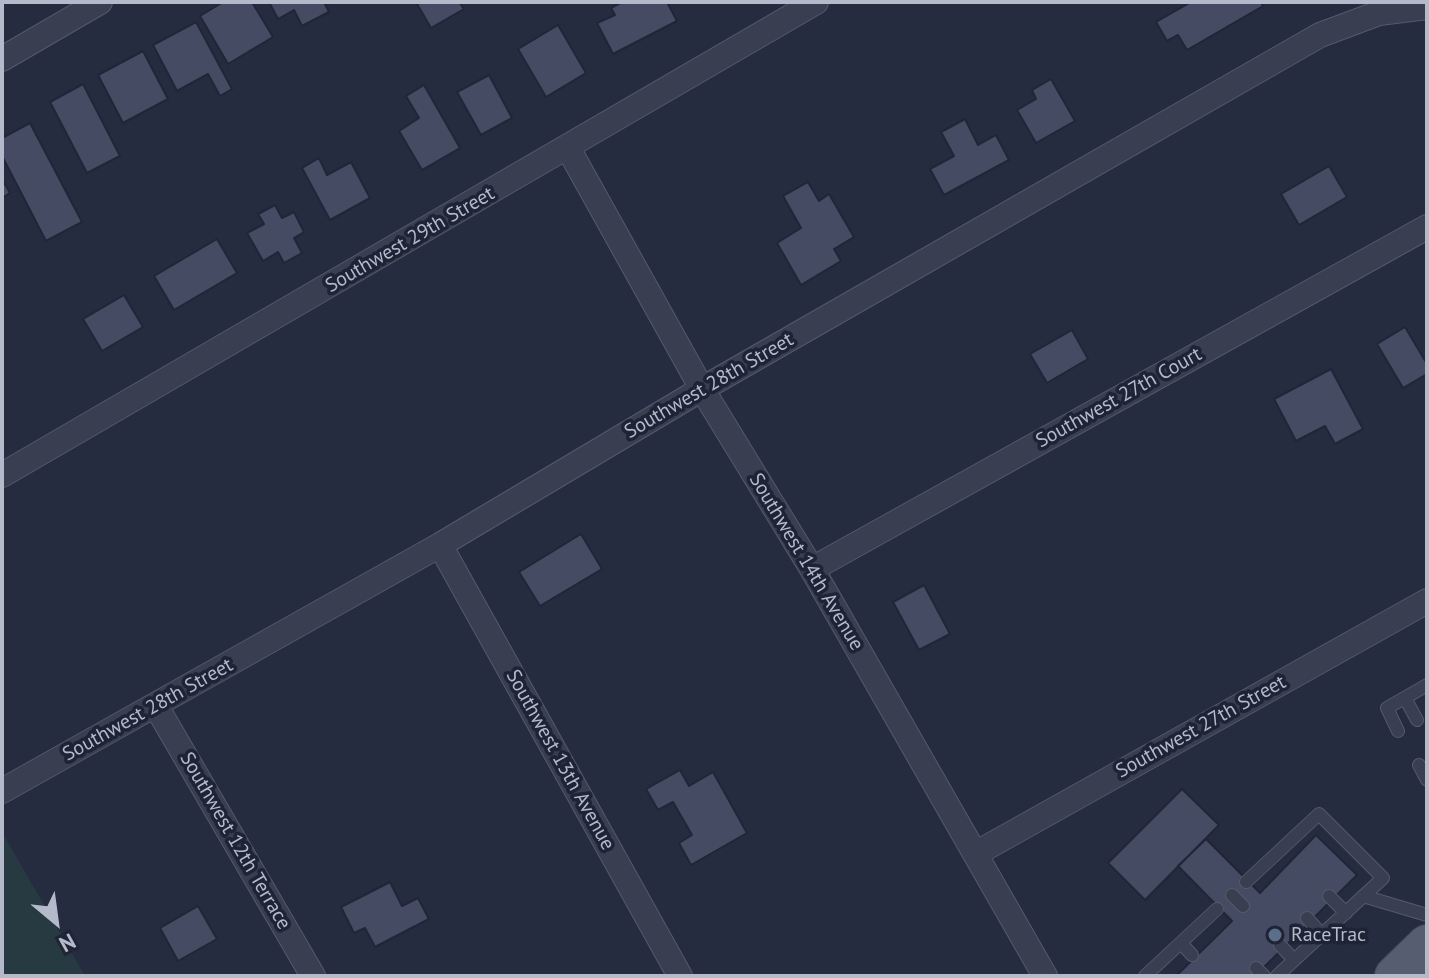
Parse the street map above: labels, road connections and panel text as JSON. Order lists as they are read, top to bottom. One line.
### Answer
{"streets":{"street":["Southwest 29th Street","Southwest 28th Street","Southwest 27th Court","Southwest 14th Avenue","Southwest 27th Street","Southwest 13th Avenue","Southwest 12th Terrace"]},"crossings":[["Southwest 29th Street","Southwest 14th Avenue"],["Southwest 28th Street","Southwest 14th Avenue"],["Southwest 28th Street","Southwest 13th Avenue"],["Southwest 28th Street","Southwest 12th Terrace"],["Southwest 27th Court","Southwest 14th Avenue"],["Southwest 14th Avenue","Southwest 27th Street"]],"places":["RaceTrac"],"north":"bottom right"}
